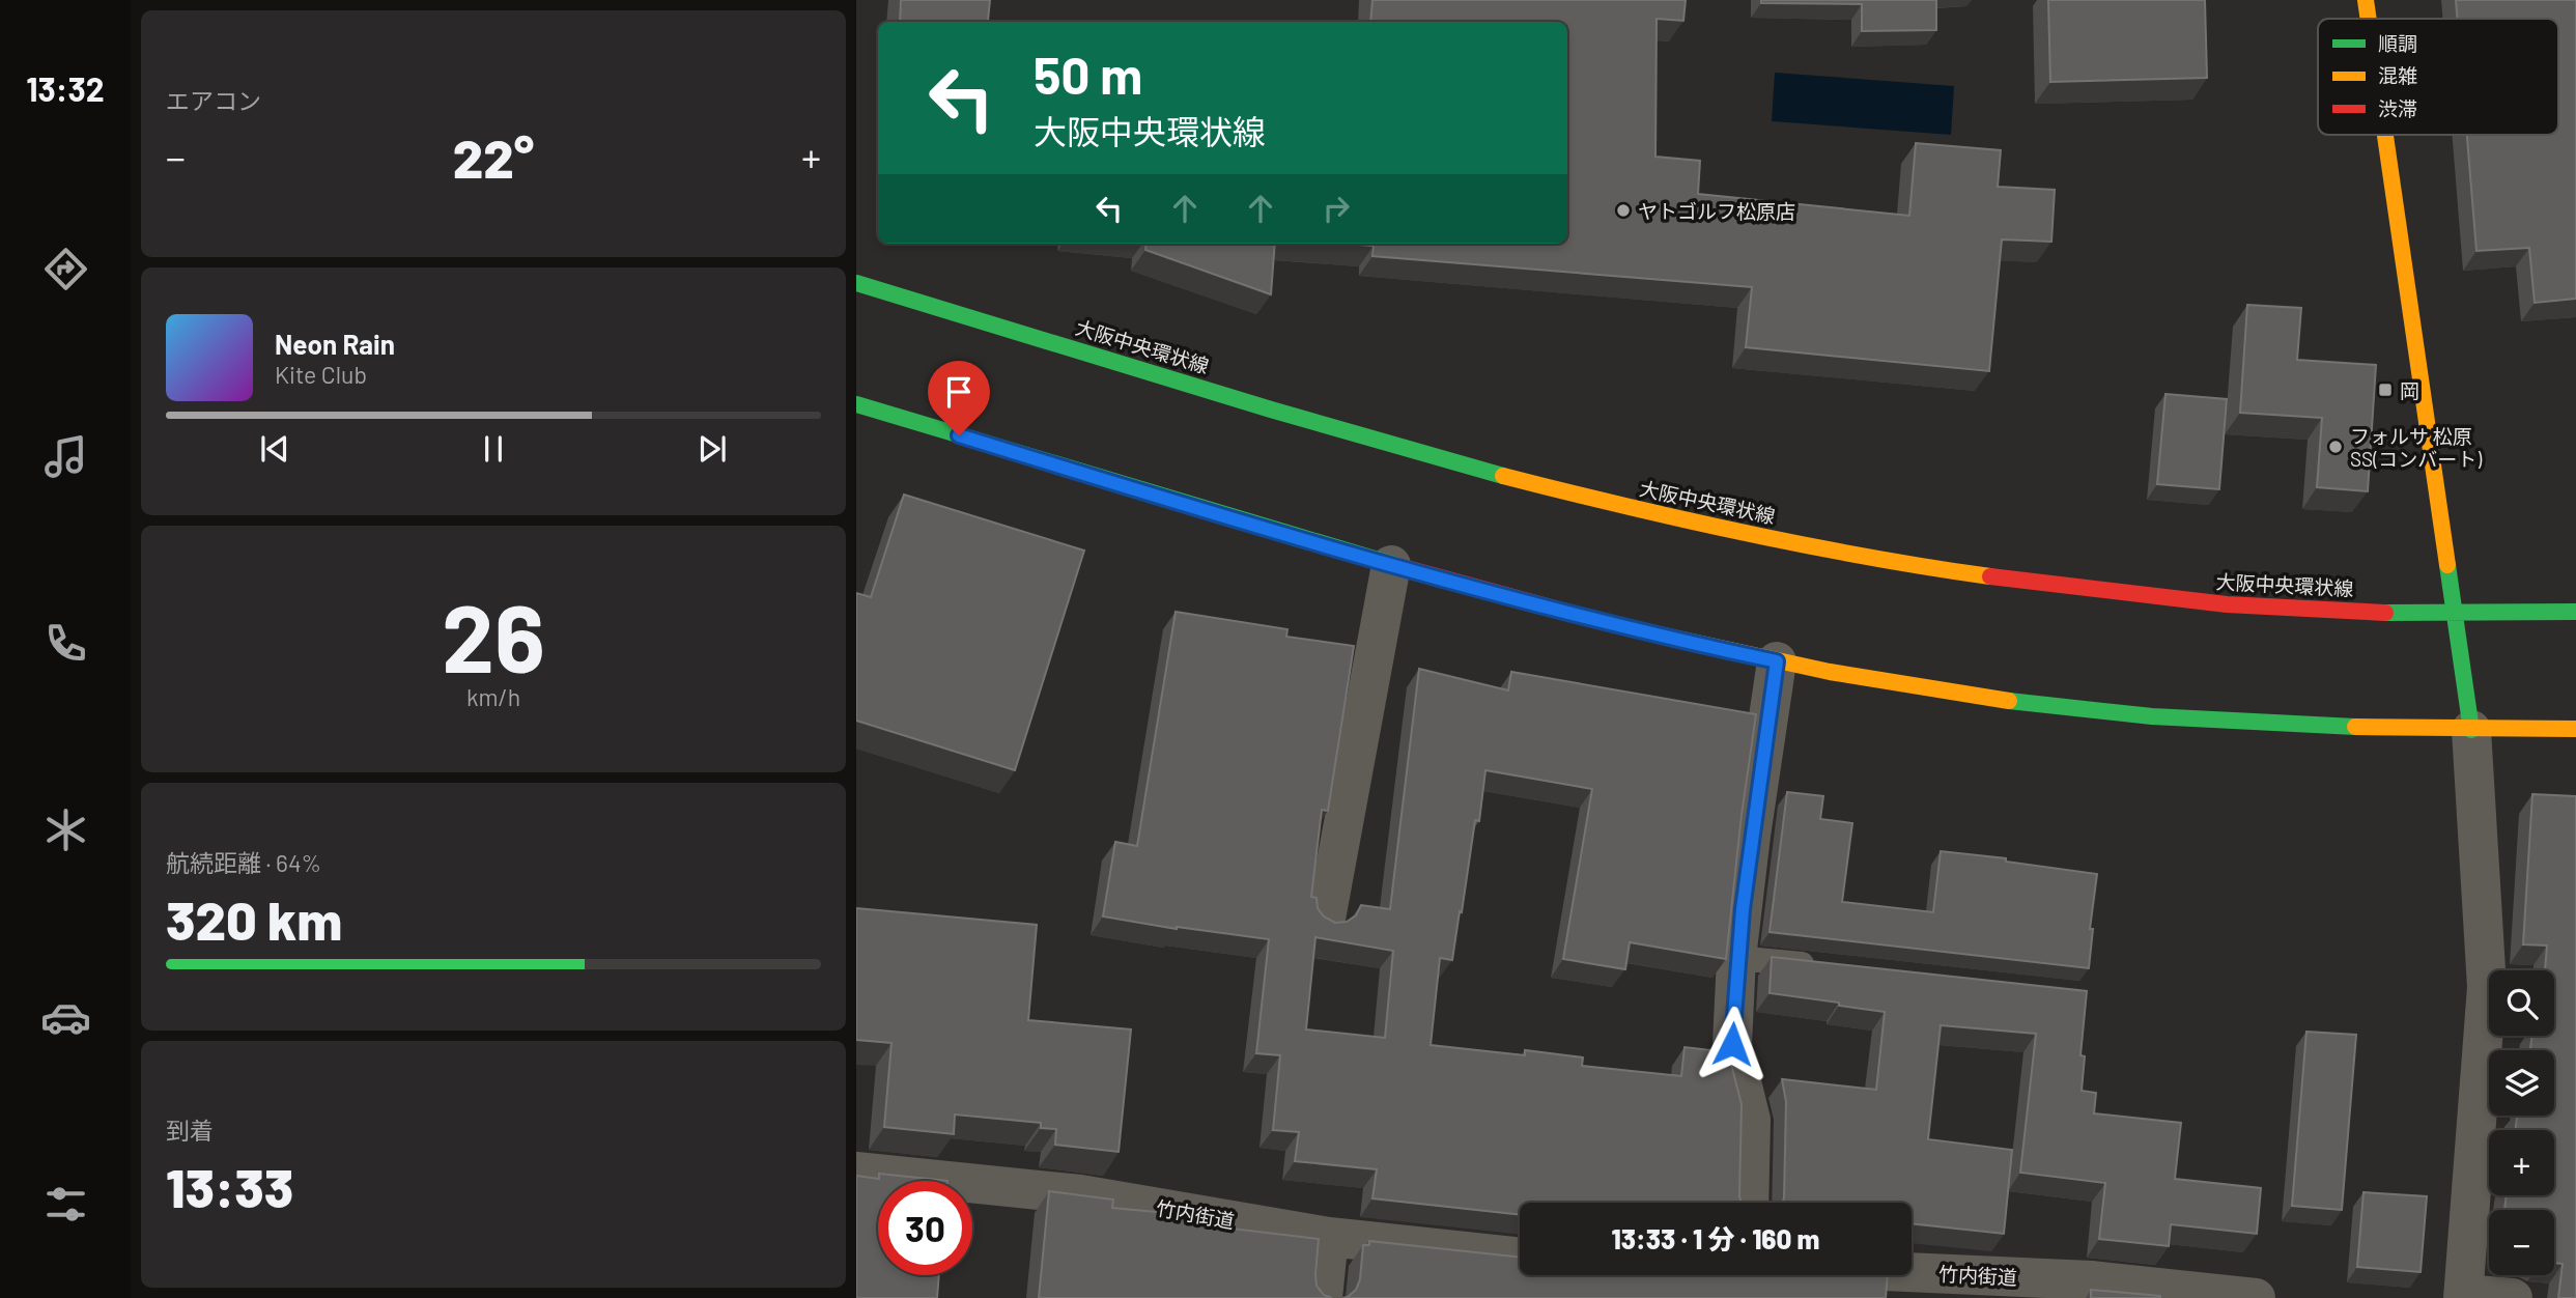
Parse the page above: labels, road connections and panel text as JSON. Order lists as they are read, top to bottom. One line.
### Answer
{"streets":{"main road":["大阪中央環状線"],"street":["竹内街道"]},"places":{"other":["ヤトゴルフ松原店","フォルサ 松原 SS(コンバート)"],"transit":["岡"]},"legend":["順調","混雑","渋滞"],"page":{"tabs":"13:32","tile":["エアコン",["26","km/h"],["航続距離 · 64%","320 km"],["到着","13:33"]],"turn":["50 m","大阪中央環状線"],"heat":["−","22°","+"],"song":["Neon Rain","Kite Club"],"map_buttons":["+","−"],"limit":"30","trip":"13:33 · 1 分 · 160 m"}}
